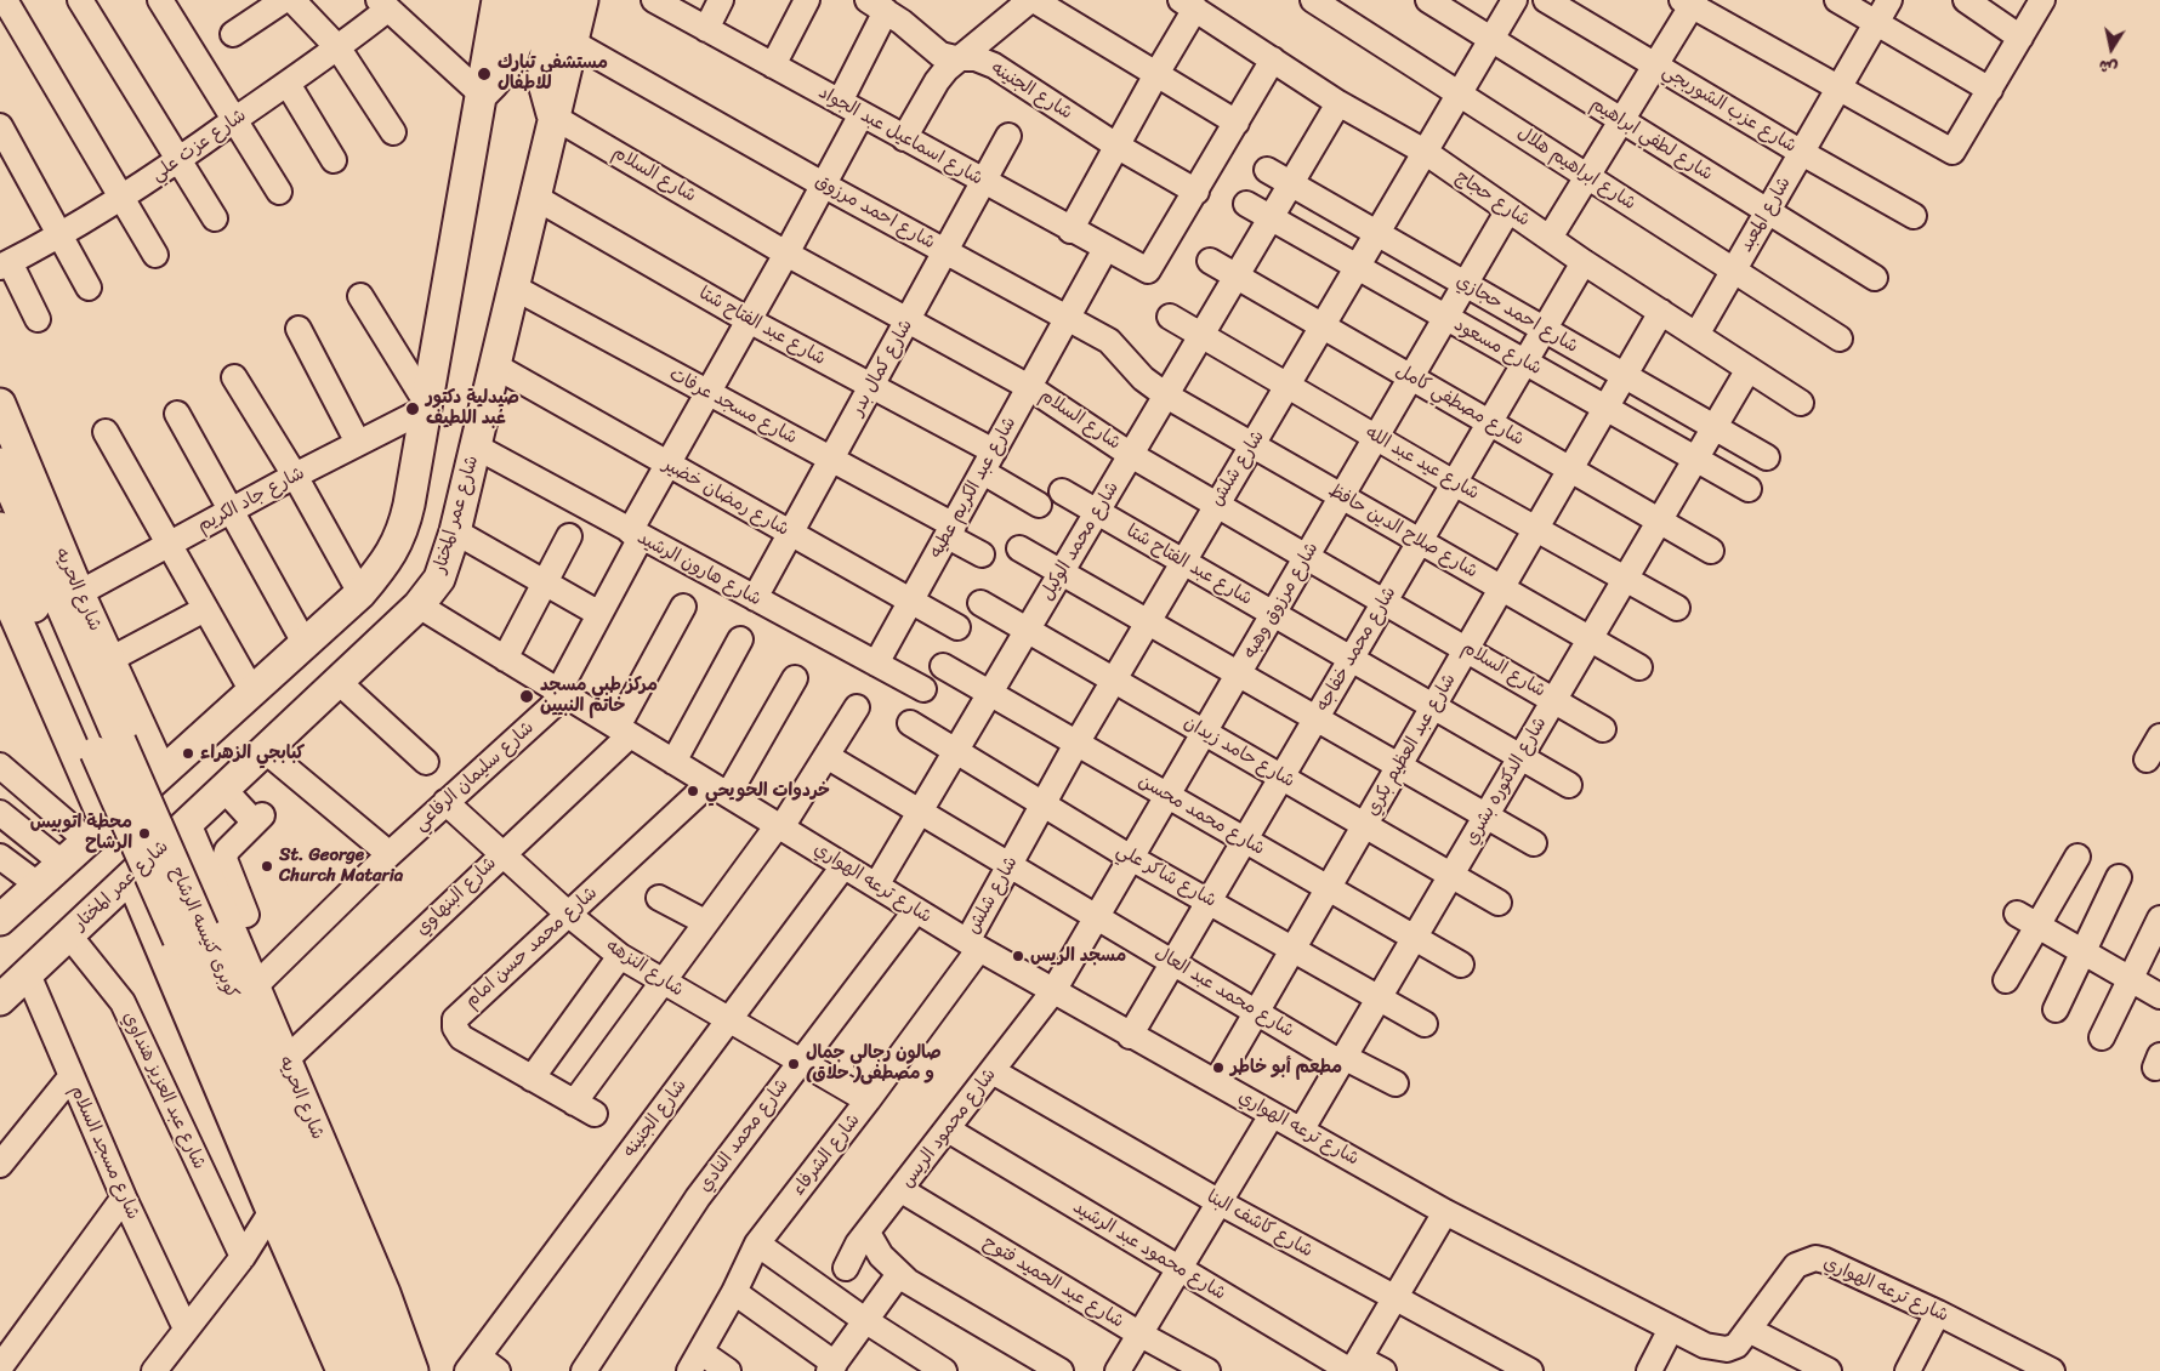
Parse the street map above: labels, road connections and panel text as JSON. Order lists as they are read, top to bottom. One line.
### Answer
{"streets":{"main road":["شارع عمر المختار","شارع الحريه","كوبرى كنيسه الرشاح"],"street":["شارع الجنينه","شارع عزب الشوربجي","شارع اسماعيل عبد الجواد","شارع لطفي ابراهيم","شارع عزت علي","شارع ابراهيم هلال","شارع السلام","شارع حجاج","شارع احمد مرزوق","شارع المعبد","شارع احمد حجازي","شارع عبد الفتاح شتا","شارع مسعود","شارع كمال بدر","شارع مصطفي كامل","شارع مسجد عرفات","شارع عيد عبد الله","شارع شلش","شارع عبد الكريم عطيه","شارع رمضان خضير","شارع جاد الكريم","شارع صلاح الدين حافظ","شارع محمد الوكيل","شارع هارون الرشيد","شارع مرزوق وهبه","شارع محمد خفاجه","شارع عبد العظيم بكري","شارع حامد زيدان","شارع سليمان الرفاعي","شارع الدكتوره بشري","شارع محمد محسن","شارع شاكر علي","شارع ترعه الهواري","شارع البنهاوي","شارع محمد حسن امام","شارع النزهه","شارع محمد عبد العال","شارع عبد العزيز هنداوي","شارع محمود الريس","شارع محمد النادي","شارع مسجد السلام","شارع الشرفاء","شارع كاشف البنا","شارع محمود عبد الرشيد","شارع عبد الحميد فتوح"]},"crossings":[["شارع الجنينه","شارع اسماعيل عبد الجواد"],["شارع الجنينه","شارع ترعه الهواري"],["شارع الجنينه","شارع النزهه"],["شارع عزب الشوربجي","شارع المعبد"],["شارع اسماعيل عبد الجواد","شارع كمال بدر"],["شارع اسماعيل عبد الجواد","شارع عبد الكريم عطيه"],["شارع لطفي ابراهيم","شارع المعبد"],["شارع لطفي ابراهيم","شارع شلش"],["شارع ابراهيم هلال","شارع المعبد"],["شارع ابراهيم هلال","شارع شلش"],["شارع السلام","شارع كمال بدر"],["شارع السلام","شارع شلش"],["شارع السلام","شارع عبد الكريم عطيه"],["شارع السلام","شارع عمر المختار"],["شارع السلام","شارع محمد الوكيل"],["شارع السلام","شارع مرزوق وهبه"],["شارع السلام","شارع محمد خفاجه"],["شارع السلام","شارع عبد العظيم بكري"],["شارع السلام","شارع الدكتوره بشري"],["شارع حجاج","شارع المعبد"],["شارع حجاج","شارع شلش"],["شارع حجاج","شارع محمد الوكيل"],["شارع حجاج","شارع مرزوق وهبه"],["شارع حجاج","شارع محمد خفاجه"],["شارع حجاج","شارع عبد العظيم بكري"],["شارع حجاج","شارع الدكتوره بشري"],["شارع احمد مرزوق","شارع كمال بدر"],["شارع احمد مرزوق","شارع عبد الكريم عطيه"],["شارع احمد مرزوق","شارع عمر المختار"],["شارع احمد مرزوق","شارع صلاح الدين حافظ"],["شارع احمد مرزوق","شارع محمد الوكيل"],["شارع احمد حجازي","شارع شلش"],["شارع احمد حجازي","شارع محمد الوكيل"],["شارع احمد حجازي","شارع مرزوق وهبه"],["شارع احمد حجازي","شارع محمد خفاجه"],["شارع احمد حجازي","شارع عبد العظيم بكري"],["شارع احمد حجازي","شارع الدكتوره بشري"],["شارع عبد الفتاح شتا","شارع كمال بدر"],["شارع عبد الفتاح شتا","شارع شلش"],["شارع عبد الفتاح شتا","شارع عبد الكريم عطيه"],["شارع عبد الفتاح شتا","شارع عمر المختار"],["شارع عبد الفتاح شتا","شارع محمد الوكيل"],["شارع عبد الفتاح شتا","شارع مرزوق وهبه"],["شارع عبد الفتاح شتا","شارع محمد خفاجه"],["شارع عبد الفتاح شتا","شارع عبد العظيم بكري"],["شارع عبد الفتاح شتا","شارع الدكتوره بشري"],["شارع مسعود","شارع شلش"],["شارع مسعود","شارع محمد الوكيل"],["شارع مسعود","شارع مرزوق وهبه"],["شارع مسعود","شارع محمد خفاجه"],["شارع مسعود","شارع عبد العظيم بكري"],["شارع مسعود","شارع الدكتوره بشري"],["شارع كمال بدر","شارع مسجد عرفات"],["شارع كمال بدر","شارع رمضان خضير"],["شارع كمال بدر","شارع هارون الرشيد"],["شارع مصطفي كامل","شارع شلش"],["شارع مصطفي كامل","شارع محمد الوكيل"],["شارع مصطفي كامل","شارع مرزوق وهبه"],["شارع مصطفي كامل","شارع محمد خفاجه"],["شارع مصطفي كامل","شارع عبد العظيم بكري"],["شارع مصطفي كامل","شارع الدكتوره بشري"],["شارع مسجد عرفات","شارع عبد الكريم عطيه"],["شارع مسجد عرفات","شارع عمر المختار"],["شارع عيد عبد الله","شارع شلش"],["شارع عيد عبد الله","شارع محمد الوكيل"],["شارع عيد عبد الله","شارع مرزوق وهبه"],["شارع عيد عبد الله","شارع محمد خفاجه"],["شارع عيد عبد الله","شارع عبد العظيم بكري"],["شارع عيد عبد الله","شارع الدكتوره بشري"],["شارع شلش","شارع صلاح الدين حافظ"],["شارع شلش","شارع حامد زيدان"],["شارع شلش","شارع محمد محسن"],["شارع شلش","شارع شاكر علي"],["شارع شلش","شارع ترعه الهواري"],["شارع شلش","شارع محمد عبد العال"],["شارع شلش","شارع الشرفاء"],["شارع عبد الكريم عطيه","شارع رمضان خضير"],["شارع عبد الكريم عطيه","شارع هارون الرشيد"],["شارع رمضان خضير","شارع عمر المختار"],["شارع جاد الكريم","شارع الحريه"],["شارع عمر المختار","شارع هارون الرشيد"],["شارع عمر المختار","شارع الحريه"],["شارع عمر المختار","شارع ترعه الهواري"],["شارع عمر المختار","شارع عبد العزيز هنداوي"],["شارع عمر المختار","شارع مسجد السلام"],["شارع صلاح الدين حافظ","شارع محمد الوكيل"],["شارع صلاح الدين حافظ","شارع مرزوق وهبه"],["شارع صلاح الدين حافظ","شارع محمد خفاجه"],["شارع صلاح الدين حافظ","شارع عبد العظيم بكري"],["شارع صلاح الدين حافظ","شارع الدكتوره بشري"],["شارع محمد الوكيل","شارع حامد زيدان"],["شارع محمد الوكيل","شارع محمد محسن"],["شارع محمد الوكيل","شارع شاكر علي"],["شارع محمد الوكيل","شارع ترعه الهواري"],["شارع محمد الوكيل","شارع محمد عبد العال"],["شارع الحريه","شارع سليمان الرفاعي"],["شارع الحريه","شارع البنهاوي"],["شارع الحريه","كوبرى كنيسه الرشاح"],["شارع مرزوق وهبه","شارع حامد زيدان"],["شارع مرزوق وهبه","شارع محمد محسن"],["شارع مرزوق وهبه","شارع شاكر علي"],["شارع مرزوق وهبه","شارع ترعه الهواري"],["شارع مرزوق وهبه","شارع محمد عبد العال"],["شارع مرزوق وهبه","شارع محمود الريس"],["شارع محمد خفاجه","شارع حامد زيدان"],["شارع محمد خفاجه","شارع محمد محسن"],["شارع محمد خفاجه","شارع شاكر علي"],["شارع محمد خفاجه","شارع ترعه الهواري"],["شارع محمد خفاجه","شارع محمد عبد العال"],["شارع عبد العظيم بكري","شارع حامد زيدان"],["شارع عبد العظيم بكري","شارع محمد محسن"],["شارع عبد العظيم بكري","شارع شاكر علي"],["شارع عبد العظيم بكري","شارع ترعه الهواري"],["شارع عبد العظيم بكري","شارع محمد عبد العال"],["شارع حامد زيدان","شارع الدكتوره بشري"],["شارع سليمان الرفاعي","شارع ترعه الهواري"],["شارع سليمان الرفاعي","شارع النزهه"],["شارع الدكتوره بشري","شارع محمد محسن"],["شارع الدكتوره بشري","شارع شاكر علي"],["شارع الدكتوره بشري","شارع ترعه الهواري"],["شارع الدكتوره بشري","شارع محمد عبد العال"],["شارع ترعه الهواري","شارع البنهاوي"],["شارع ترعه الهواري","شارع محمد حسن امام"],["شارع ترعه الهواري","شارع محمود الريس"],["شارع ترعه الهواري","شارع محمد النادي"],["شارع ترعه الهواري","شارع الشرفاء"],["شارع البنهاوي","شارع النزهه"],["شارع محمد حسن امام","شارع النزهه"],["شارع النزهه","شارع محمد النادي"],["شارع النزهه","شارع الشرفاء"],["شارع محمود الريس","شارع كاشف البنا"],["شارع محمود الريس","شارع محمود عبد الرشيد"],["شارع محمود الريس","شارع عبد الحميد فتوح"]],"places":["مستشفى تبارك للاطفال","صيدلية دكتور عبد اللطيف","مركز طبي مسجد خاتم النبيين","كبابجي الزهراء","خردوات الحويحي","محطة اتوبيس الرشاح","St. George Church Mataria","مسجد الريس","صالون رجالي جمال و مصطفى( حلاق)","مطعم أبو خاطر"],"north":"bottom"}
